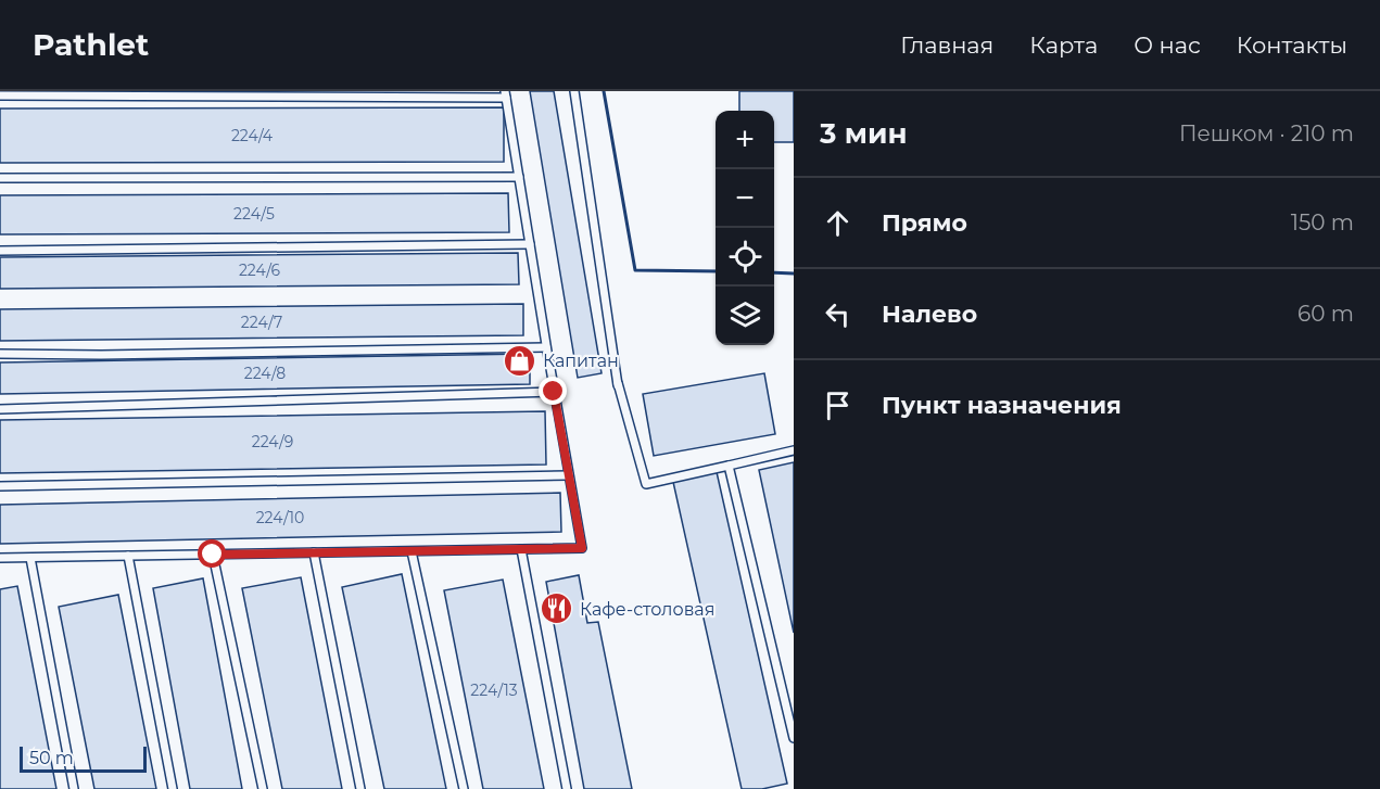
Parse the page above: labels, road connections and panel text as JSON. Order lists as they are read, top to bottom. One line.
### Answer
{"places":{"shop":["Капитан"],"restaurant":["Кафе-столовая"]},"house_numbers":["224/4","224/5","224/6","224/7","224/8","224/9","224/10","224/13"],"scale_bar":"50 m","page":{"header":"Pathlet","nav":["Главная","Карта","О нас","Контакты"],"heading":["3 мин","Пешком · 210 m"],"map_buttons":["+","−"],"list":[["Прямо","150 m"],["Налево","60 m"],"Пункт назначения"],"scale":"50 m"}}
